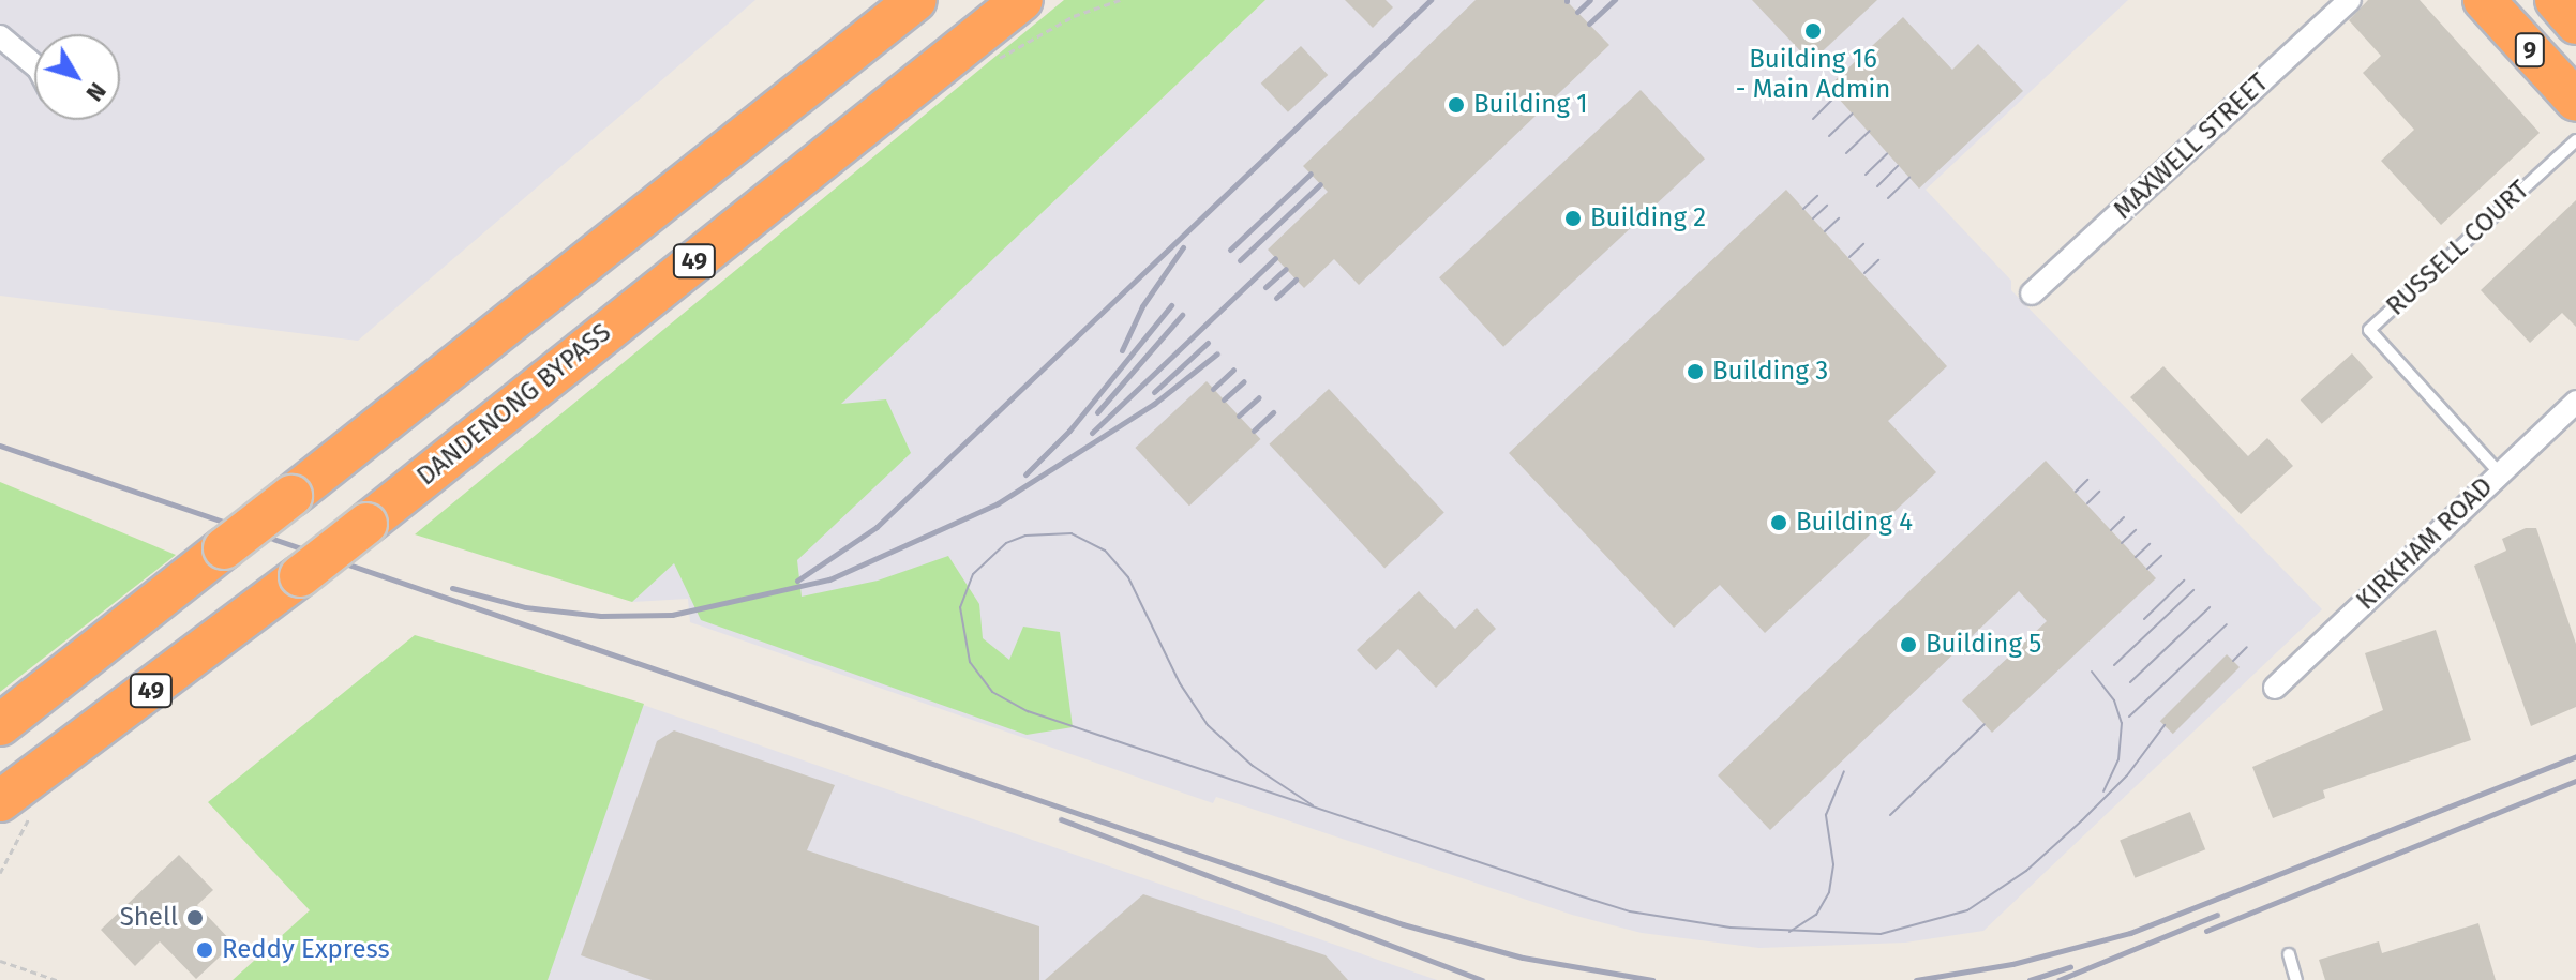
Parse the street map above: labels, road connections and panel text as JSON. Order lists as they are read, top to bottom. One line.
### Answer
{"streets":{"highway":["9","49","DANDENONG BYPASS"],"street":["MAXWELL STREET","KIRKHAM ROAD"],"lane":["RUSSELL COURT"]},"crossings":[["RUSSELL COURT","KIRKHAM ROAD"]],"places":["Building 16 - Main Admin","Building 1","Building 2","Building 3","Building 4","Building 5","Shell","Reddy Express"],"north":"bottom right"}
